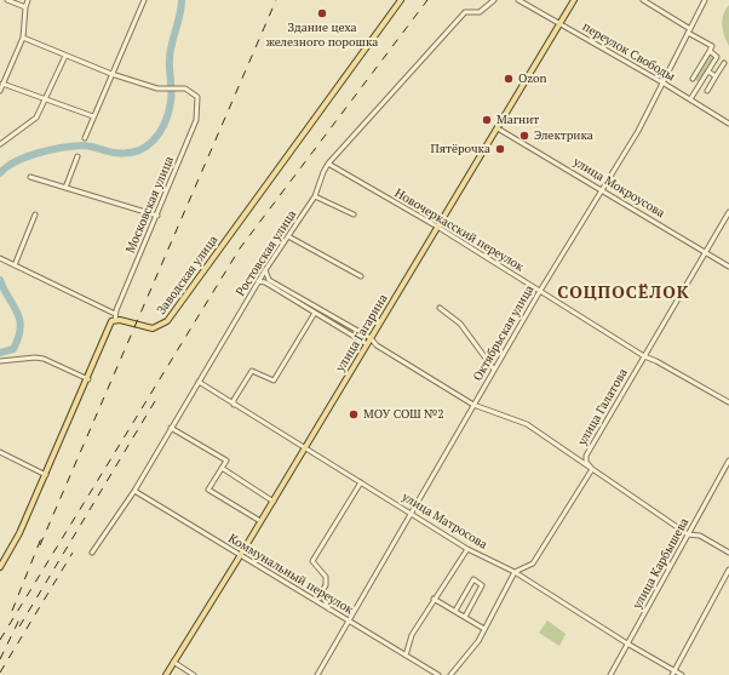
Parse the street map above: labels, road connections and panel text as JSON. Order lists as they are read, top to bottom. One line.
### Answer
{"streets":{"main road":["Заводская улица","улица Гагарина"],"street":["переулок Свободы","улица Мокроусова","Московская улица","Новочеркасский переулок","Ростовская улица","Октябрьская улица","улица Галатова","улица Матросова","улица Карбышева","Коммунальный переулок"]},"crossings":[["переулок Свободы","улица Гагарина"],["переулок Свободы","Октябрьская улица"],["улица Мокроусова","улица Гагарина"],["улица Мокроусова","Октябрьская улица"],["улица Мокроусова","улица Галатова"],["Московская улица","Заводская улица"],["Новочеркасский переулок","Ростовская улица"],["Новочеркасский переулок","улица Гагарина"],["Новочеркасский переулок","Октябрьская улица"],["Новочеркасский переулок","улица Галатова"],["Ростовская улица","улица Матросова"],["Ростовская улица","Коммунальный переулок"],["улица Гагарина","улица Матросова"],["улица Гагарина","Коммунальный переулок"],["Октябрьская улица","улица Матросова"],["Октябрьская улица","Коммунальный переулок"],["улица Матросова","улица Карбышева"]],"districts":["СОЦПОСЁЛОК"],"places":["Здание цеха железного порошка","Ozon","Магнит","Электрика","Пятёрочка","МОУ СОШ №2"]}
